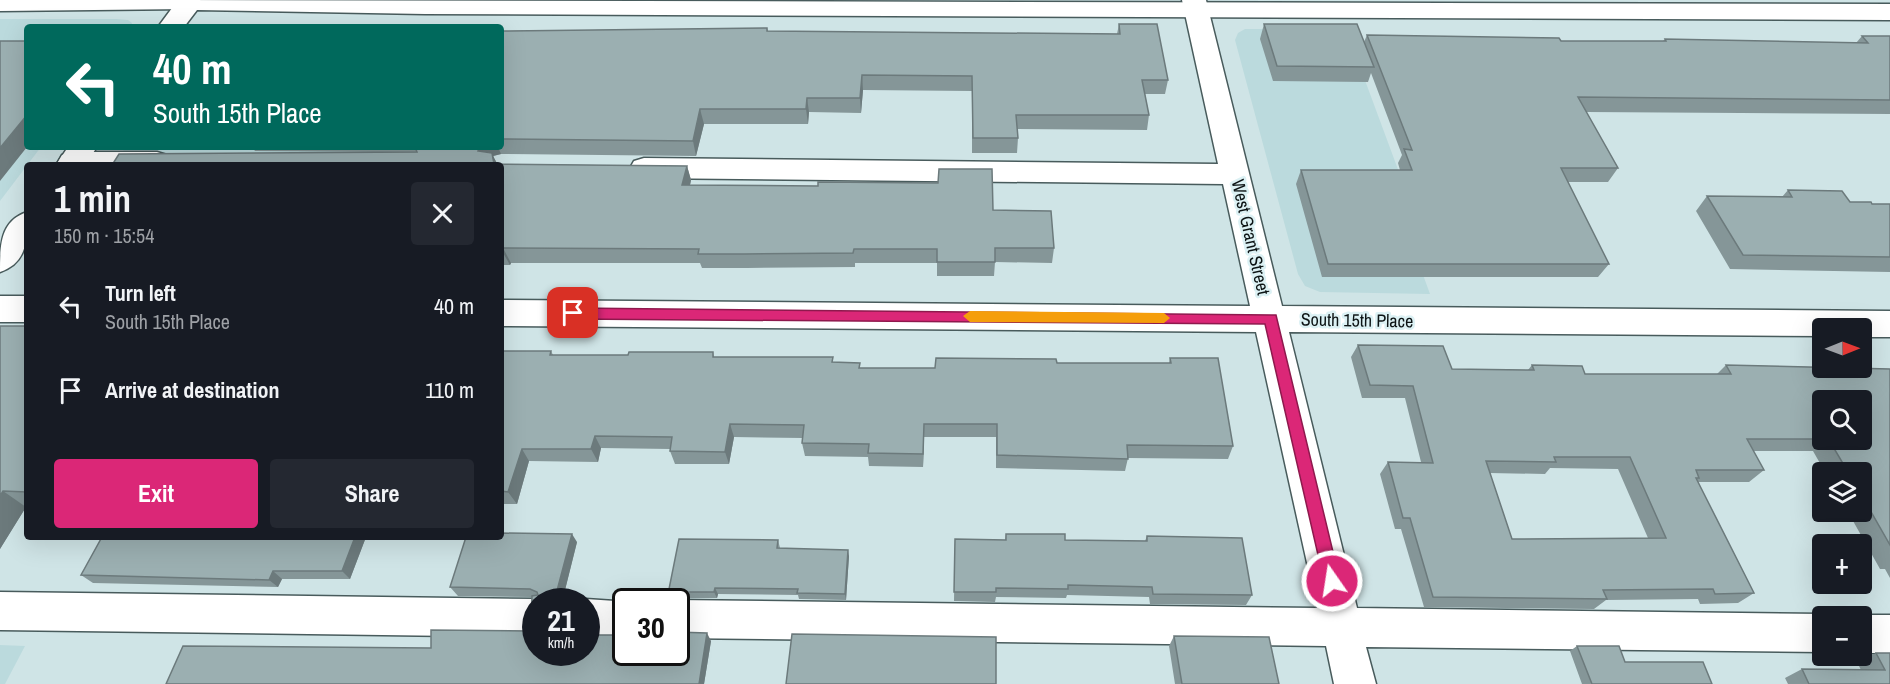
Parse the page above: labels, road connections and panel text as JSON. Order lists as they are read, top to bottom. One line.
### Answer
{"streets":{"street":["West Grant Street","South 15th Place"]},"crossings":[["West Grant Street","South 15th Place"]],"north":"right","page":{"turn":["40 m","South 15th Place"],"heading":["1 min","150 m · 15:54"],"list":[{"name":"Turn left","note":"South 15th Place","value":"40 m"},{"name":"Arrive at destination","value":"110 m"}],"map_buttons":["+","−"],"buttons":["Exit","Share"],"speed":"21 km/h","limit":"30"}}
